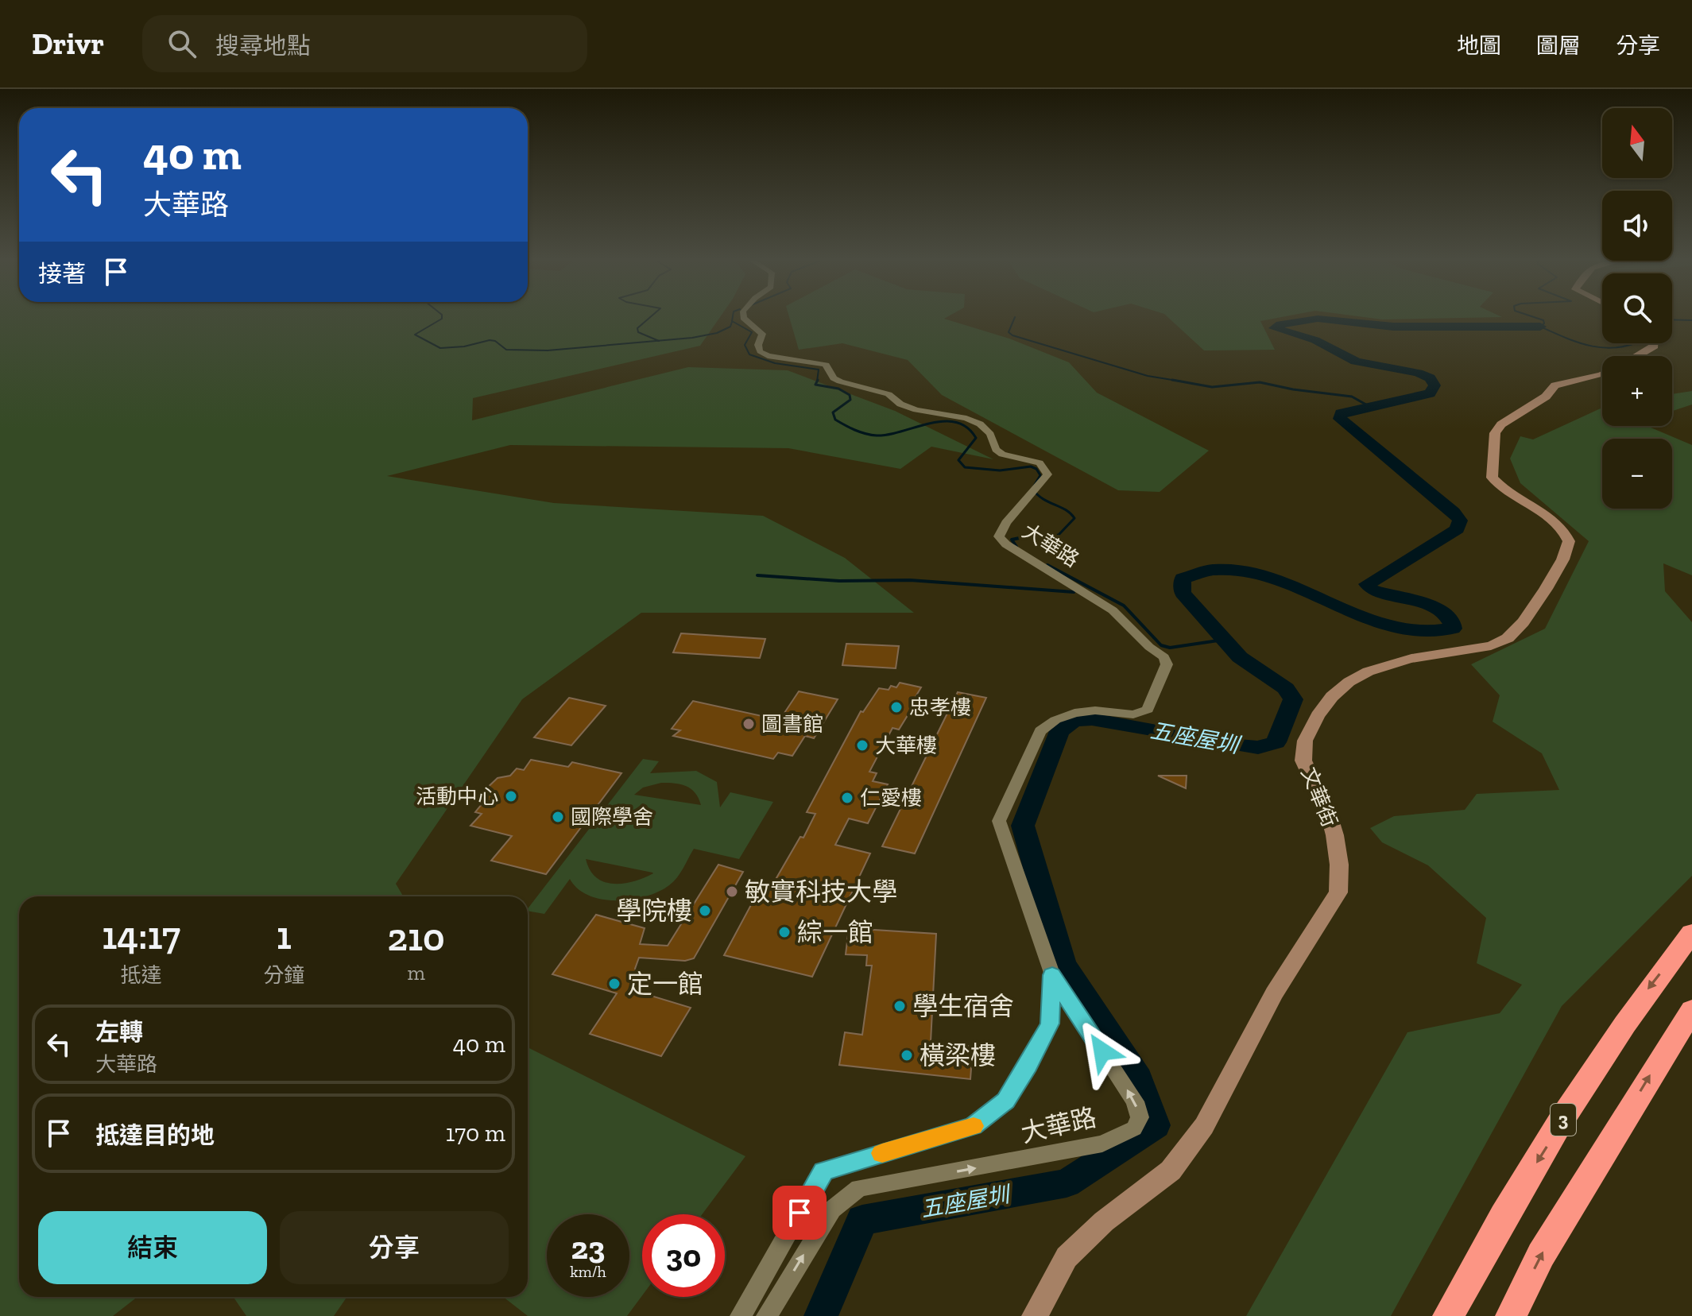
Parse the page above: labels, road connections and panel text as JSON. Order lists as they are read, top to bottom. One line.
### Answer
{"streets":{"highway":["3"],"street":["大華路","文華街"]},"water":["五座屋圳"],"places":["忠孝樓","圖書館","大華樓","活動中心","仁愛樓","國際學舍","敏實科技大學","學院樓","綜一館","定一館","學生宿舍","橫梁樓"],"north":"top","page":{"header":"Drivr","search":"搜尋地點","nav":["地圖","圖層","分享"],"map_buttons":["+","−"],"turn":["40 m","大華路"],"then":"接著","eta":["14:17","抵達","1","分鐘","210","m"],"list":[{"name":"左轉","note":"大華路","value":"40 m"},{"name":"抵達目的地","value":"170 m"}],"buttons":["結束","分享"],"speed":"23 km/h","limit":"30"}}
